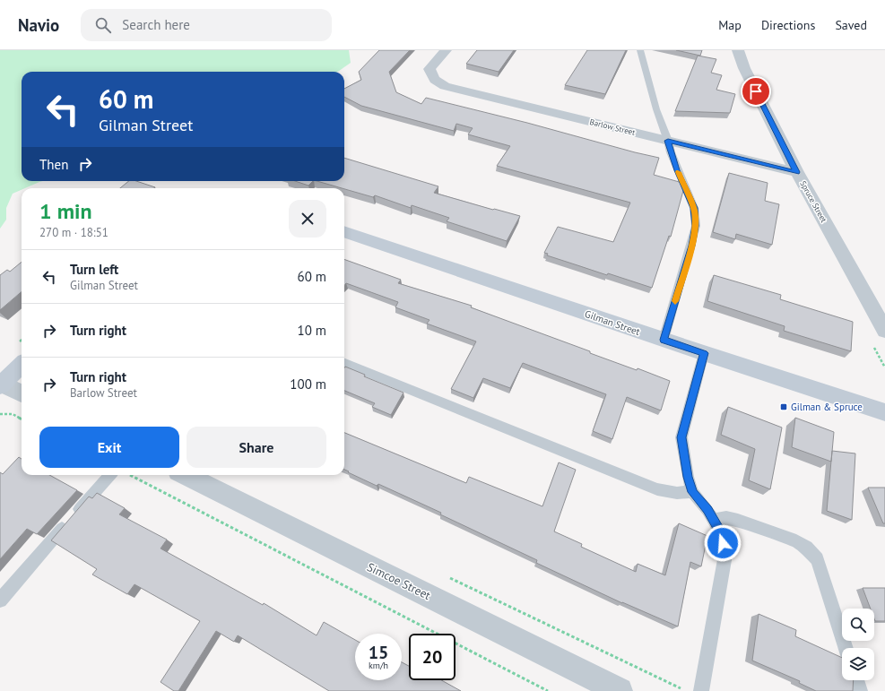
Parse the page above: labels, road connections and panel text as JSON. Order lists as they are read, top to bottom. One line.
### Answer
{"streets":{"street":["Barlow Street","Spruce Street","Gilman Street","Simcoe Street"]},"crossings":[["Barlow Street","Spruce Street"]],"places":{"transit":["Gilman & Spruce"]},"page":{"header":"Navio","search":"Search here","nav":["Map","Directions","Saved"],"turn":["60 m","Gilman Street"],"then":"Then","heading":["1 min","270 m · 18:51"],"list":[{"name":"Turn left","note":"Gilman Street","value":"60 m"},{"name":"Turn right","value":"10 m"},{"name":"Turn right","note":"Barlow Street","value":"100 m"}],"buttons":["Exit","Share"],"speed":"15 km/h","limit":"20"}}
